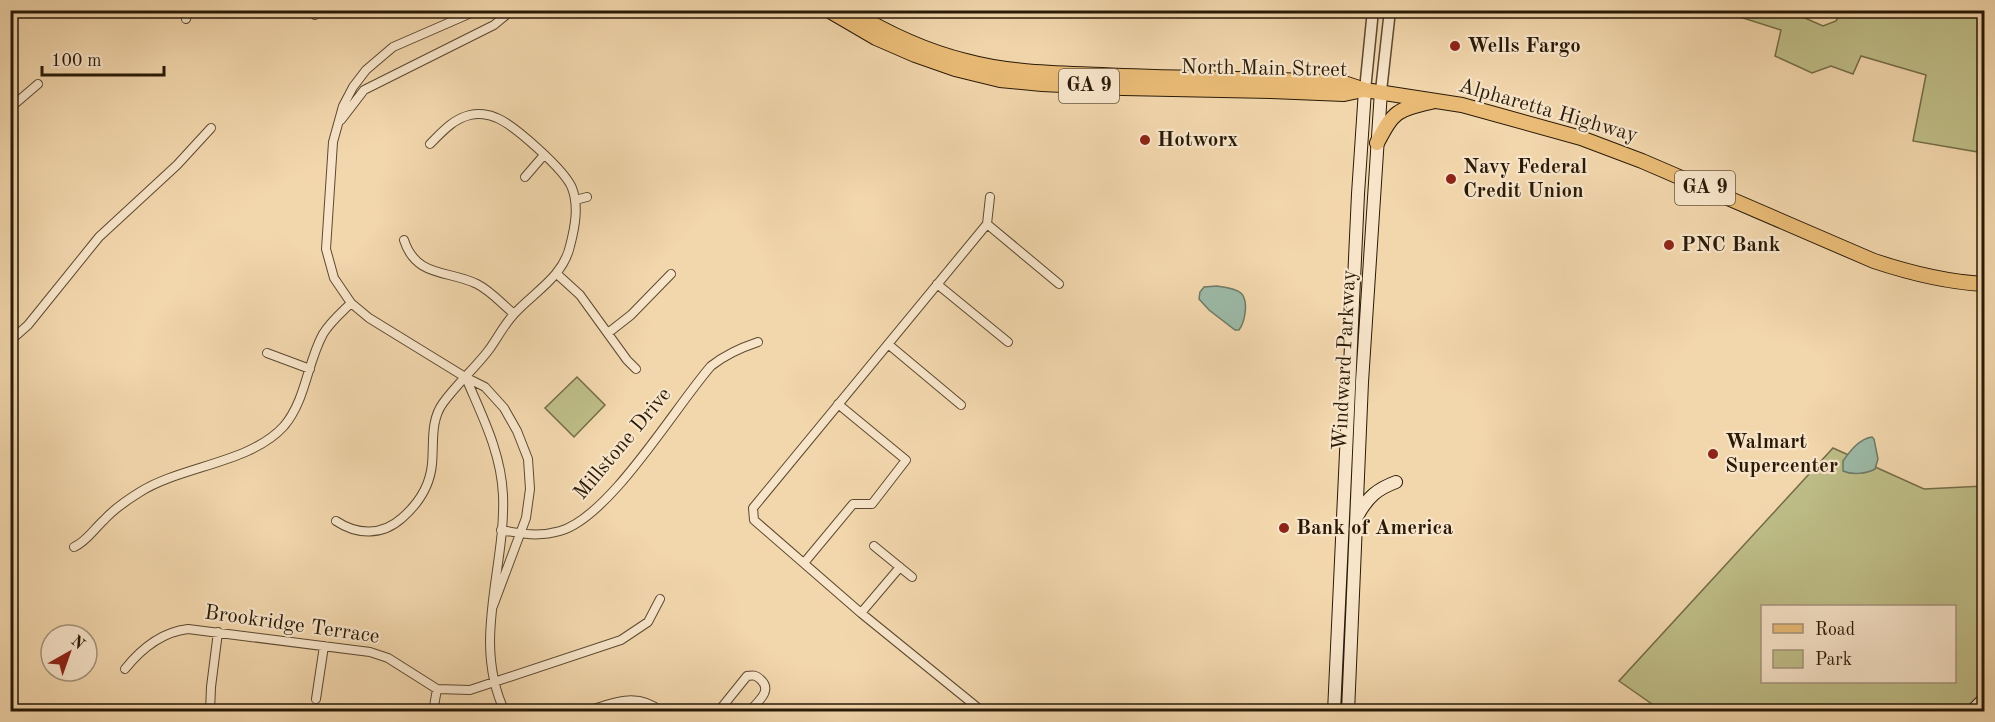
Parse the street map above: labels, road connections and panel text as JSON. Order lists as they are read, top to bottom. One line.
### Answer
{"streets":{"main road":["North Main Street","GA 9","Alpharetta Highway","Windward Parkway"],"street":["Millstone Drive","Brookridge Terrace"]},"crossings":[["North Main Street","Alpharetta Highway"],["North Main Street","Windward Parkway"],["Alpharetta Highway","Windward Parkway"]],"places":["Wells Fargo","Hotworx","Navy Federal Credit Union","PNC Bank","Walmart Supercenter","Bank of America"],"legend":["Road","Park"],"scale_bar":"100 m","north":"top right"}
